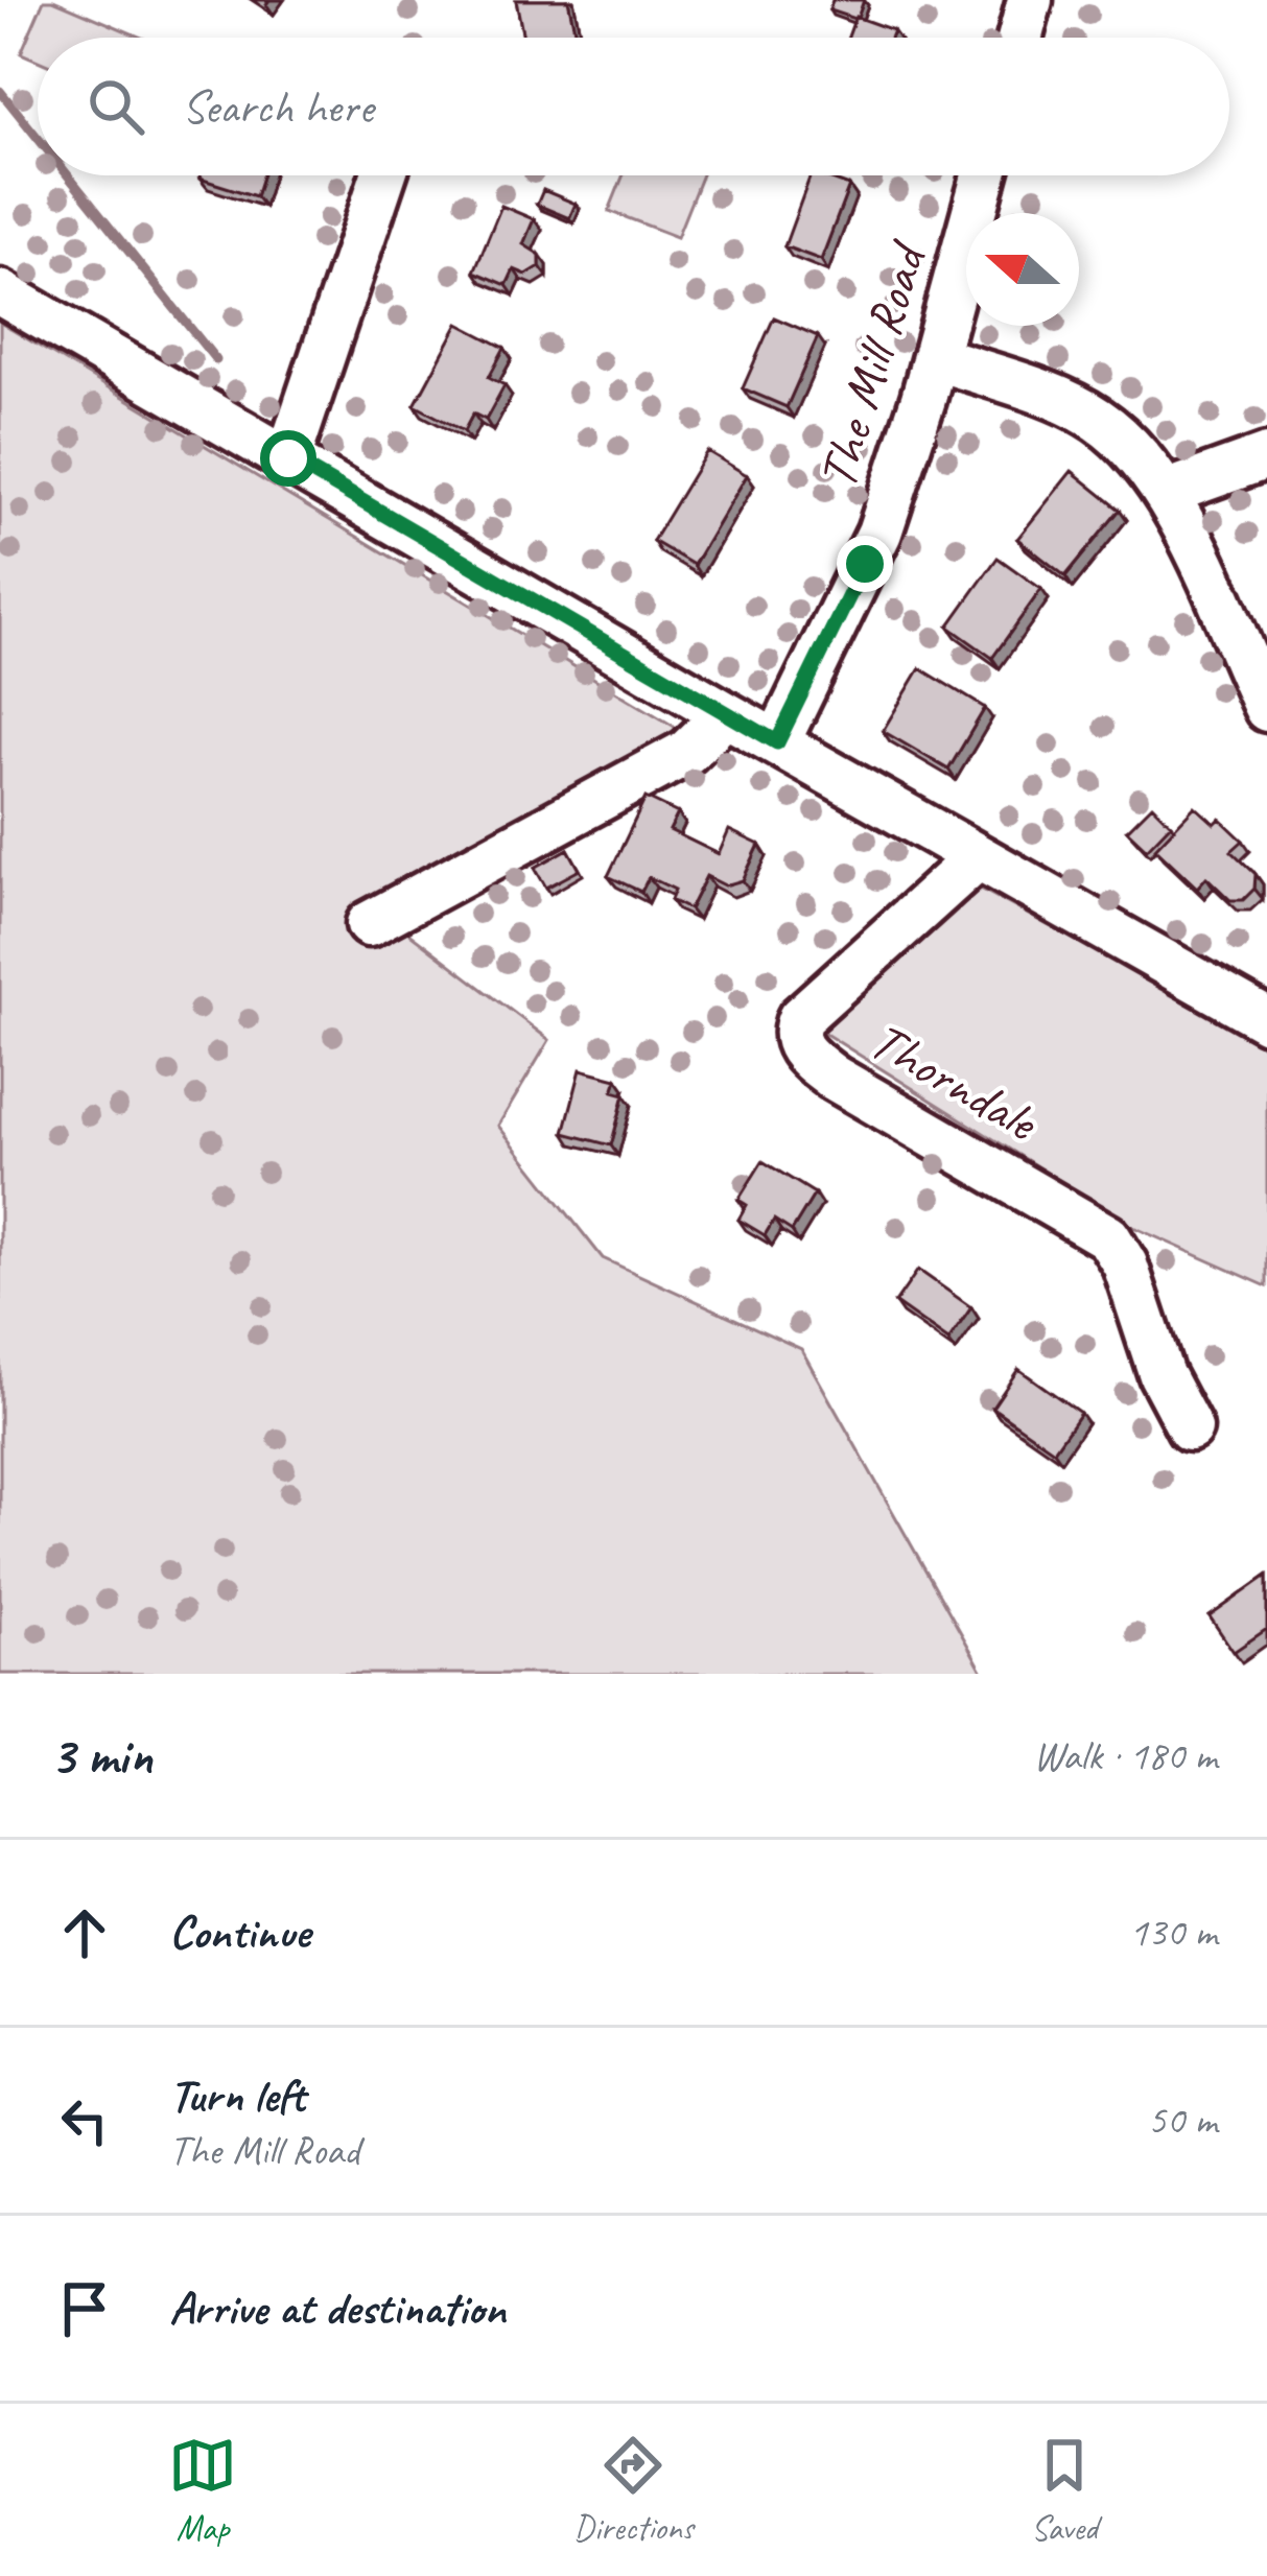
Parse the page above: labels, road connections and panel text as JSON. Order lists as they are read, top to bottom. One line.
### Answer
{"streets":{"street":["The Mill Road","Thorndale"]},"north":"left","page":{"search":"Search here","heading":["3 min","Walk · 180 m"],"list":[["Continue","130 m"],["Turn left","The Mill Road","50 m"],"Arrive at destination"],"nav":["Map","Directions","Saved"]}}
